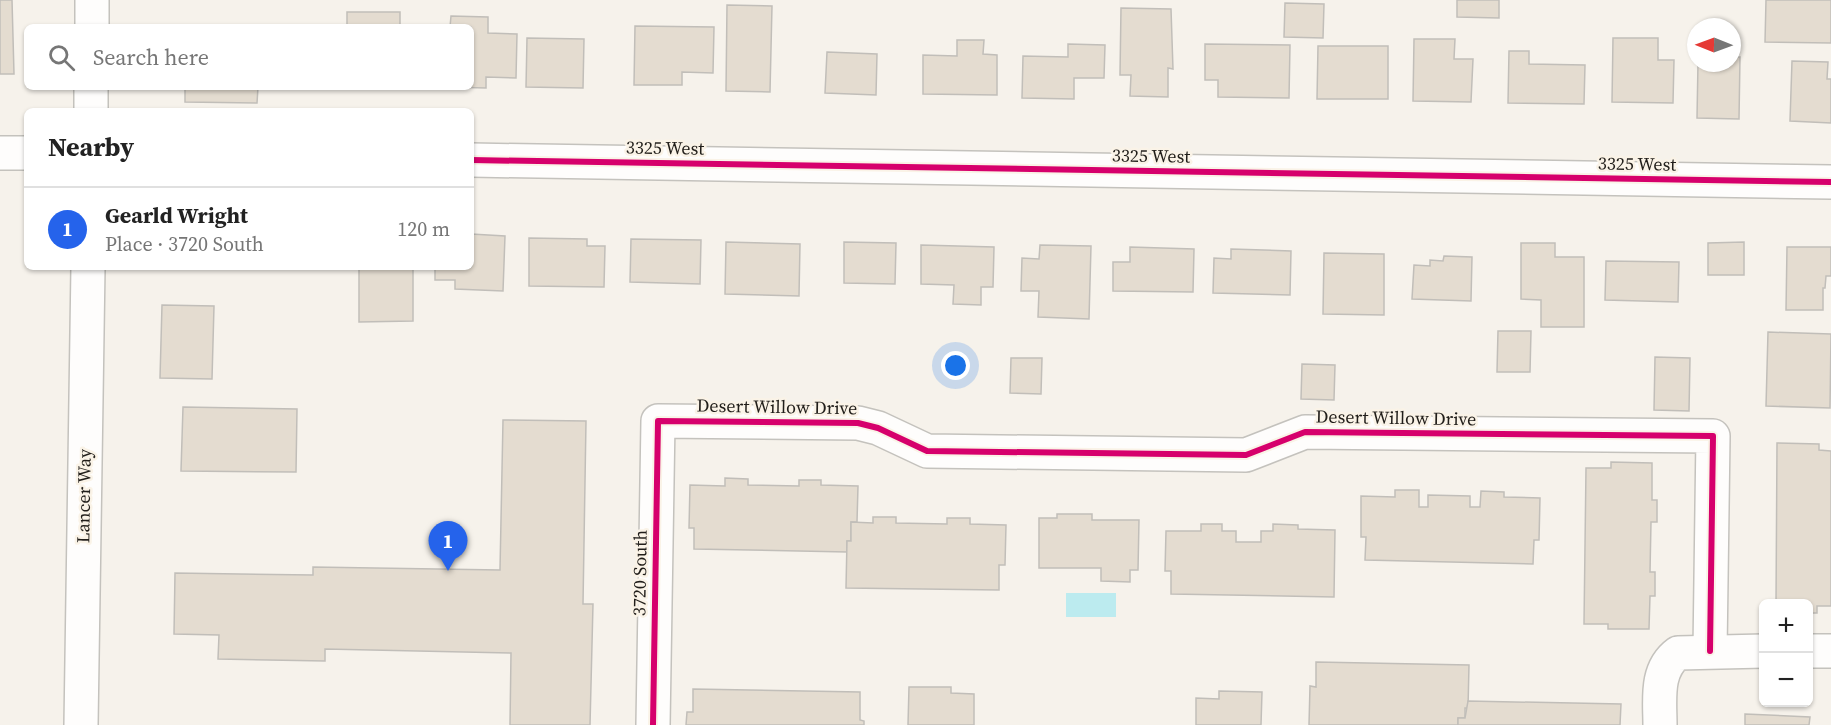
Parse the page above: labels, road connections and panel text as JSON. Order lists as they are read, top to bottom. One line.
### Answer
{"streets":{"street":["3325 West","Desert Willow Drive","Lancer Way","3720 South"]},"crossings":[["Desert Willow Drive","3720 South"]],"north":"left","page":{"search":"Search here","heading":"Nearby","list":[{"mark":"1","name":"Gearld Wright","note":"Place · 3720 South","value":"120 m"}],"pins":"1","map_buttons":["+","−"]}}
